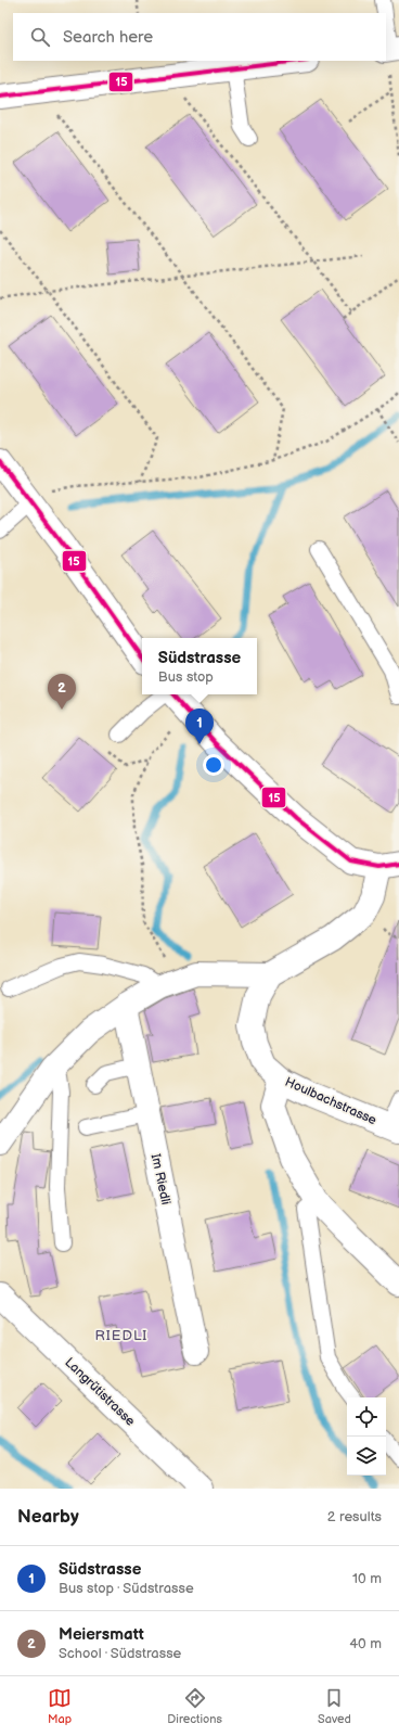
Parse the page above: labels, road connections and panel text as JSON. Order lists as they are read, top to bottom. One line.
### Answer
{"streets":{"street":["Houlbachstrasse","Im Riedli","Langrütistrasse"]},"districts":["RIEDLI"],"lines":["transit line 15"],"page":{"search":"Search here","popup":["Südstrasse","Bus stop"],"pins":["2","1"],"heading":["Nearby","2 results"],"list":[{"mark":"1","name":"Südstrasse","note":"Bus stop · Südstrasse","value":"10 m"},{"mark":"2","name":"Meiersmatt","note":"School · Südstrasse","value":"40 m"}],"nav":["Map","Directions","Saved"]}}
